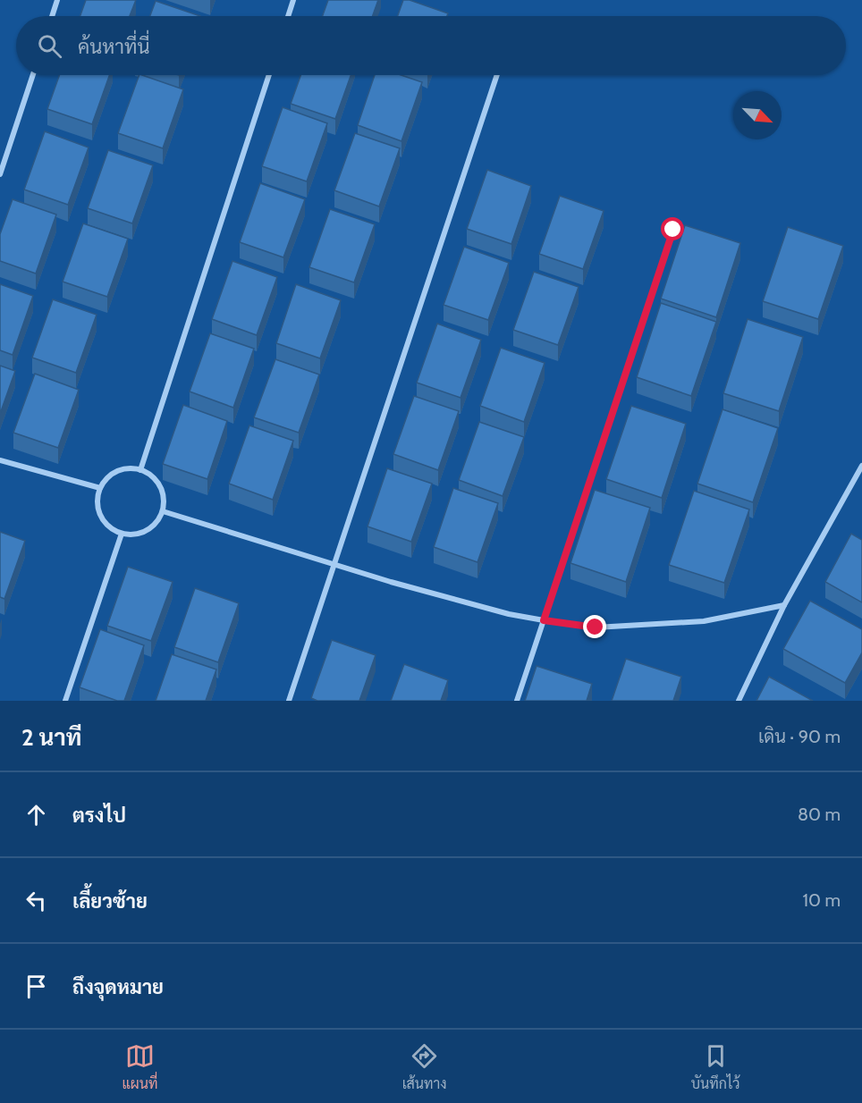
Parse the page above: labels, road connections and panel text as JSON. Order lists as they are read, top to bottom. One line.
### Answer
{"north":"bottom right","page":{"search":"ค้นหาที่นี่","heading":["2 นาที","เดิน · 90 m"],"list":[["ตรงไป","80 m"],["เลี้ยวซ้าย","10 m"],"ถึงจุดหมาย"],"nav":["แผนที่","เส้นทาง","บันทึกไว้"]}}
